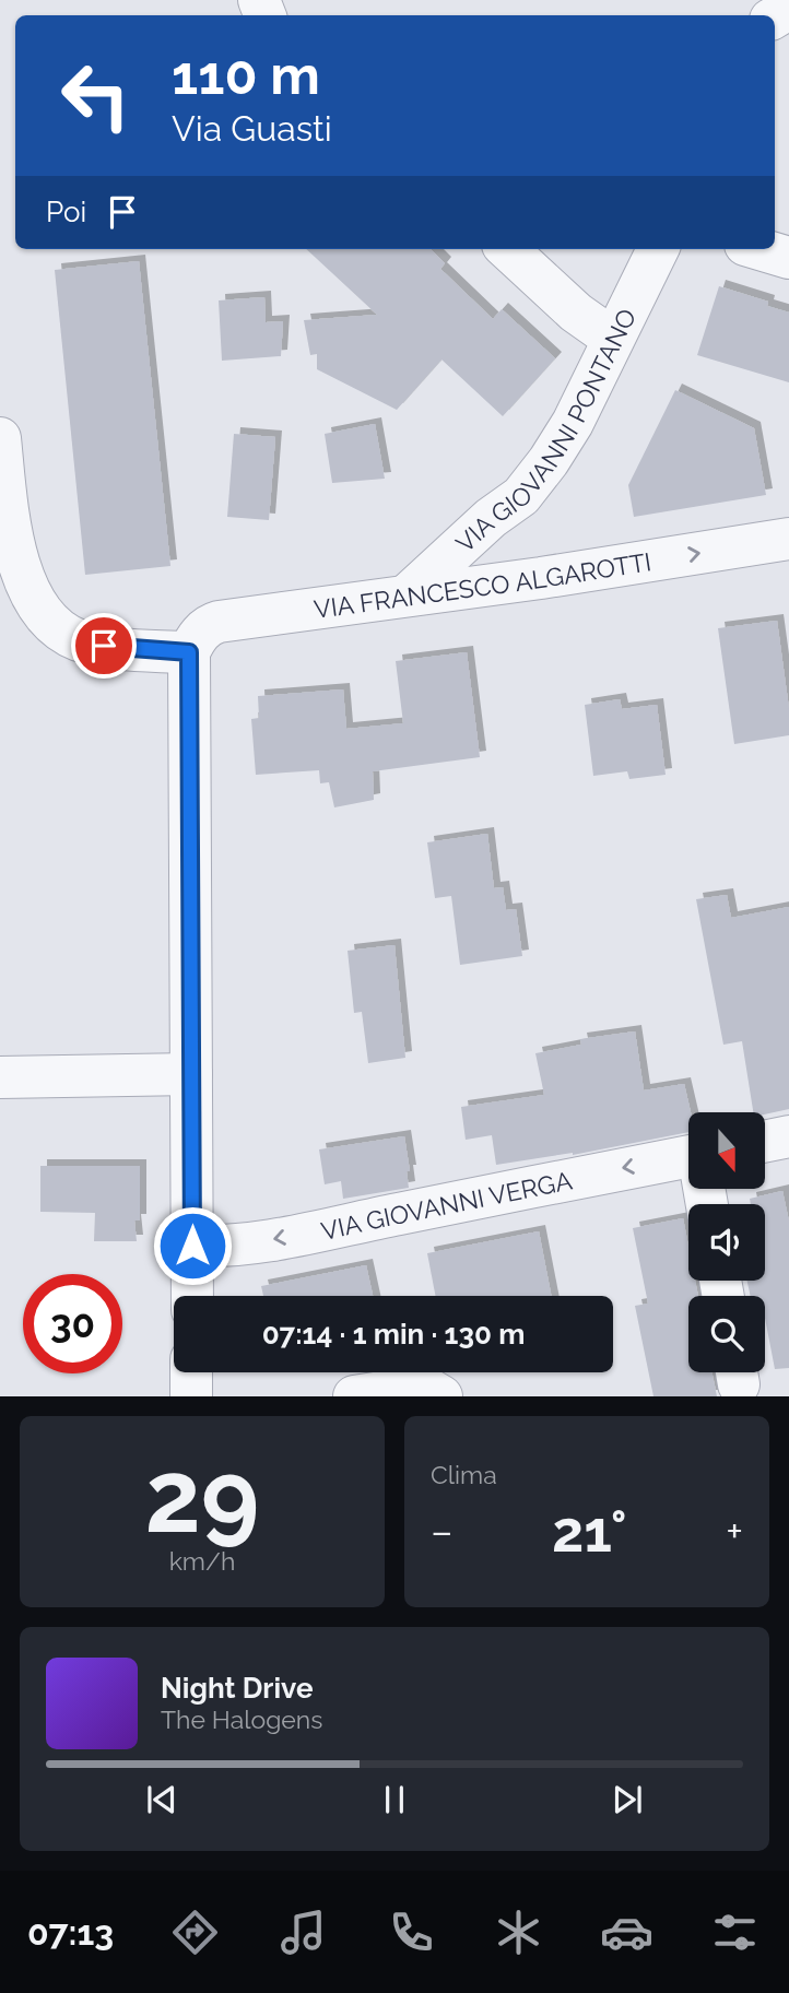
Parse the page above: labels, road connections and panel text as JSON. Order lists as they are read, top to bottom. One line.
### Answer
{"streets":{"street":["VIA GIOVANNI PONTANO","VIA FRANCESCO ALGAROTTI","VIA GIOVANNI VERGA"]},"crossings":[["VIA GIOVANNI PONTANO","VIA FRANCESCO ALGAROTTI"]],"one_way":["VIA FRANCESCO ALGAROTTI","VIA GIOVANNI VERGA"],"north":"bottom","page":{"turn":["110 m","Via Guasti"],"then":"Poi","limit":"30","trip":"07:14 · 1 min · 130 m","tile":[["29","km/h"],"Clima"],"heat":["−","21°","+"],"song":["Night Drive","The Halogens"],"tabs":"07:13"}}
